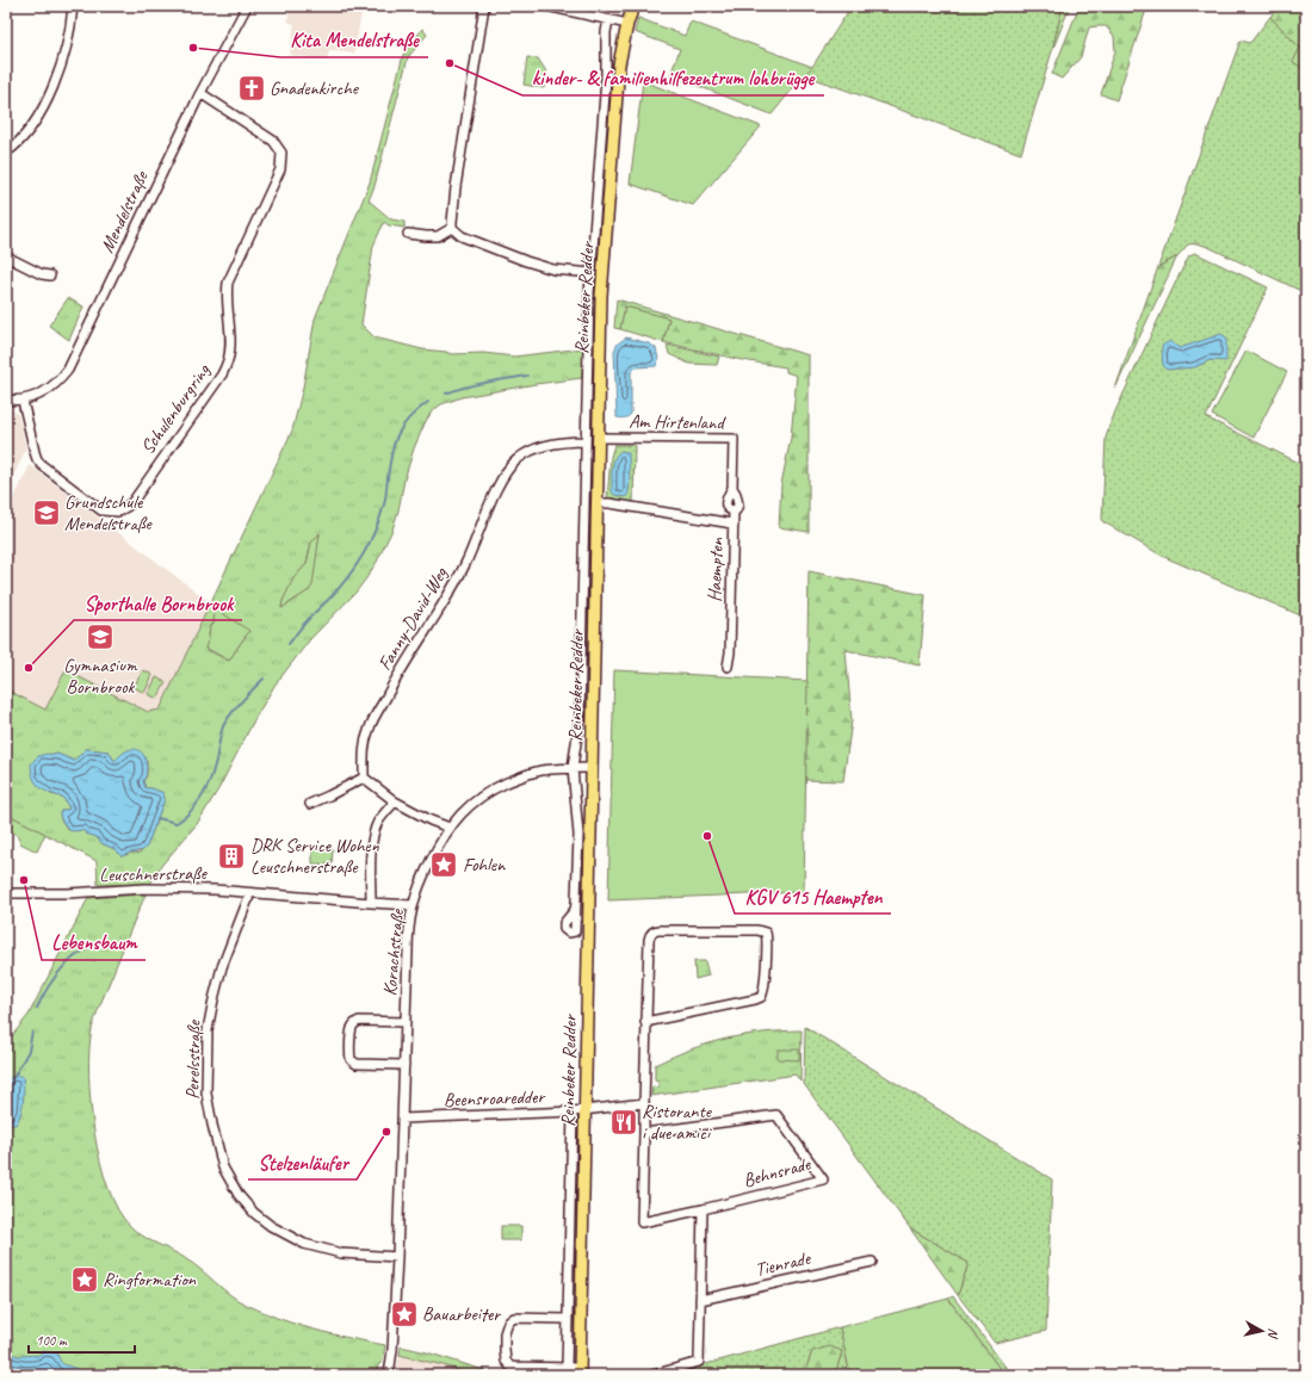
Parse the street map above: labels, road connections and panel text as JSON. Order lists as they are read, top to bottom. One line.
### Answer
{"streets":{"main road":["Reinbeker Redder"],"street":["Mendelstraße","Schulenburgring","Am Hirtenland","Haempten","Fanny-David-Weg","Leuschnerstraße","Korachstraße","Perelsstraße","Beensroaredder","Behnsrade","Tienrade"]},"crossings":[["Mendelstraße","Schulenburgring"],["Reinbeker Redder","Am Hirtenland"],["Reinbeker Redder","Haempten"],["Reinbeker Redder","Fanny-David-Weg"],["Reinbeker Redder","Korachstraße"],["Reinbeker Redder","Beensroaredder"],["Am Hirtenland","Haempten"],["Leuschnerstraße","Korachstraße"],["Leuschnerstraße","Perelsstraße"],["Korachstraße","Perelsstraße"],["Korachstraße","Beensroaredder"]],"places":{"other":["Kita Mendelstraße","kinder- & familienhilfezentrum lohbrügge","Sporthalle Bornbrook","KGV 615 Haempten","Lebensbaum","Stelzenläufer"],"church":["Gnadenkirche"],"school or university":["Grundschule Mendelstraße","Gymnasium Bornbrook"],"building":["DRK Service Wohen Leuschnerstraße"],"place":["Fohlen","Ringformation","Bauarbeiter"],"restaurant":["Ristorante i due amici"]},"scale_bar":"100 m","north":"right"}
